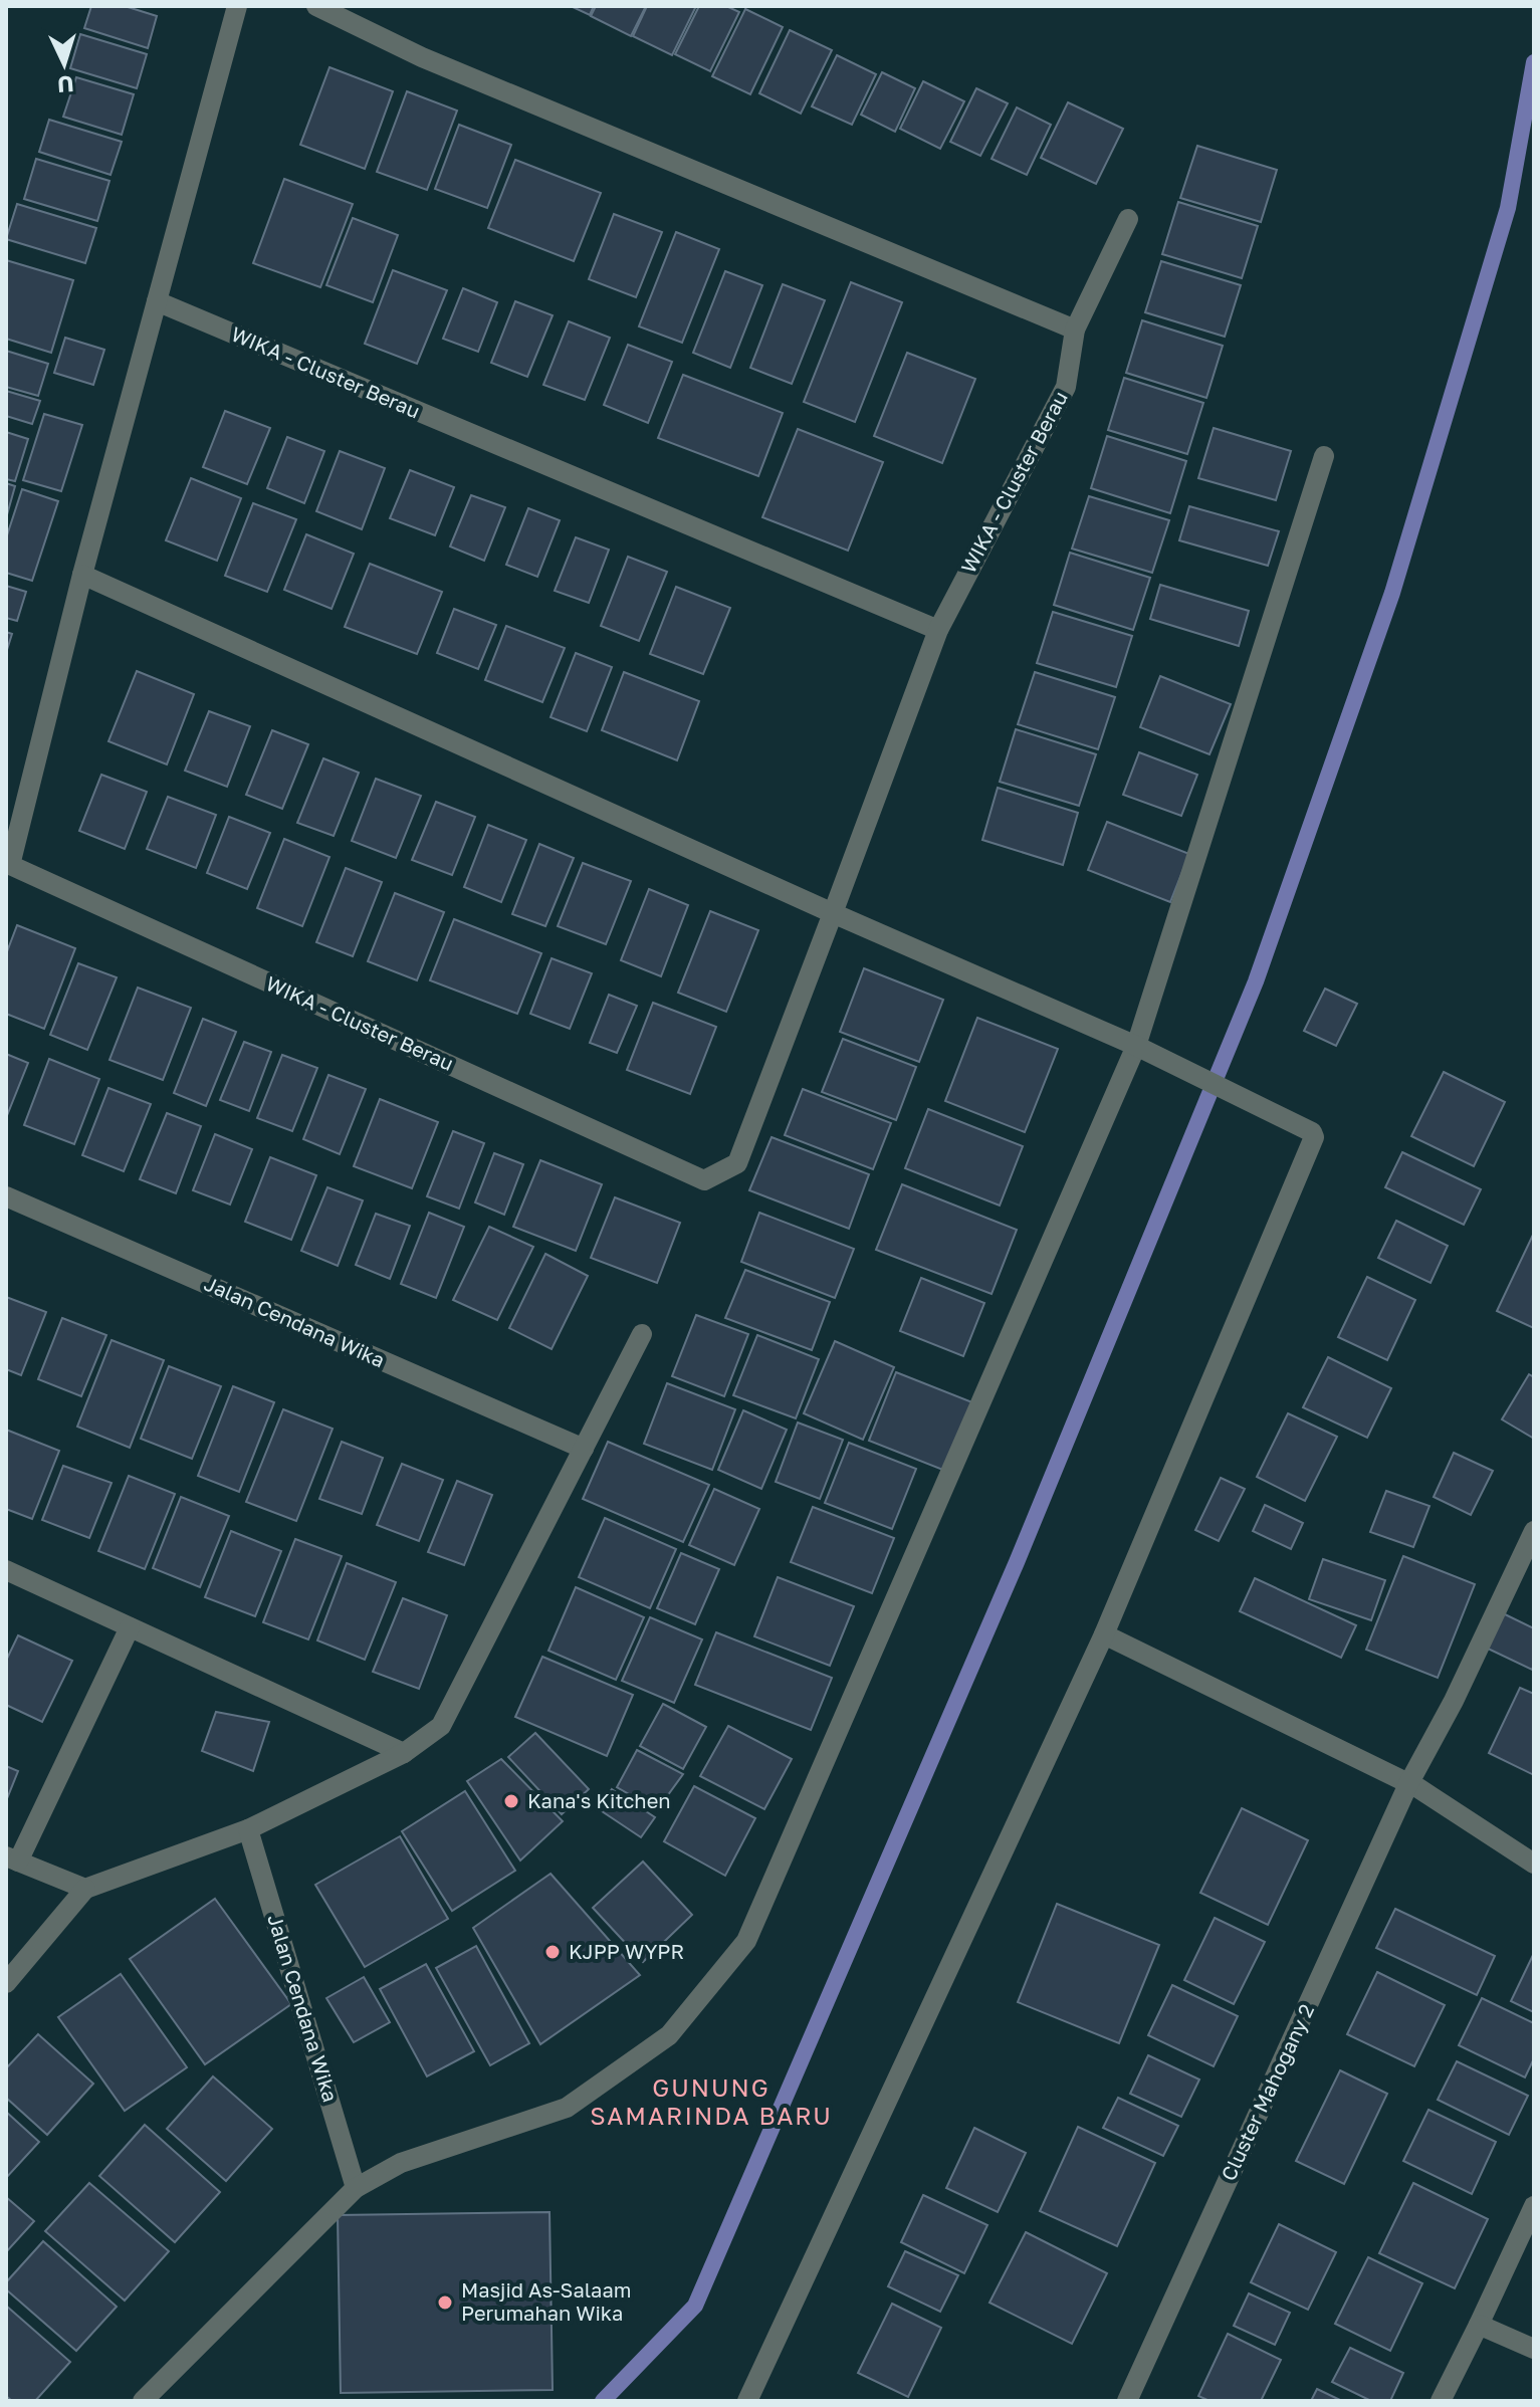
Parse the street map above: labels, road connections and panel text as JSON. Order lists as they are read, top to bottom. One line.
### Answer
{"streets":{"street":["WIKA - Cluster Berau","Jalan Cendana Wika","Cluster Mahogany 2"]},"districts":["GUNUNG SAMARINDA BARU"],"places":["Kana's Kitchen","KJPP WYPR","Masjid As-Salaam Perumahan Wika"],"north":"bottom"}
